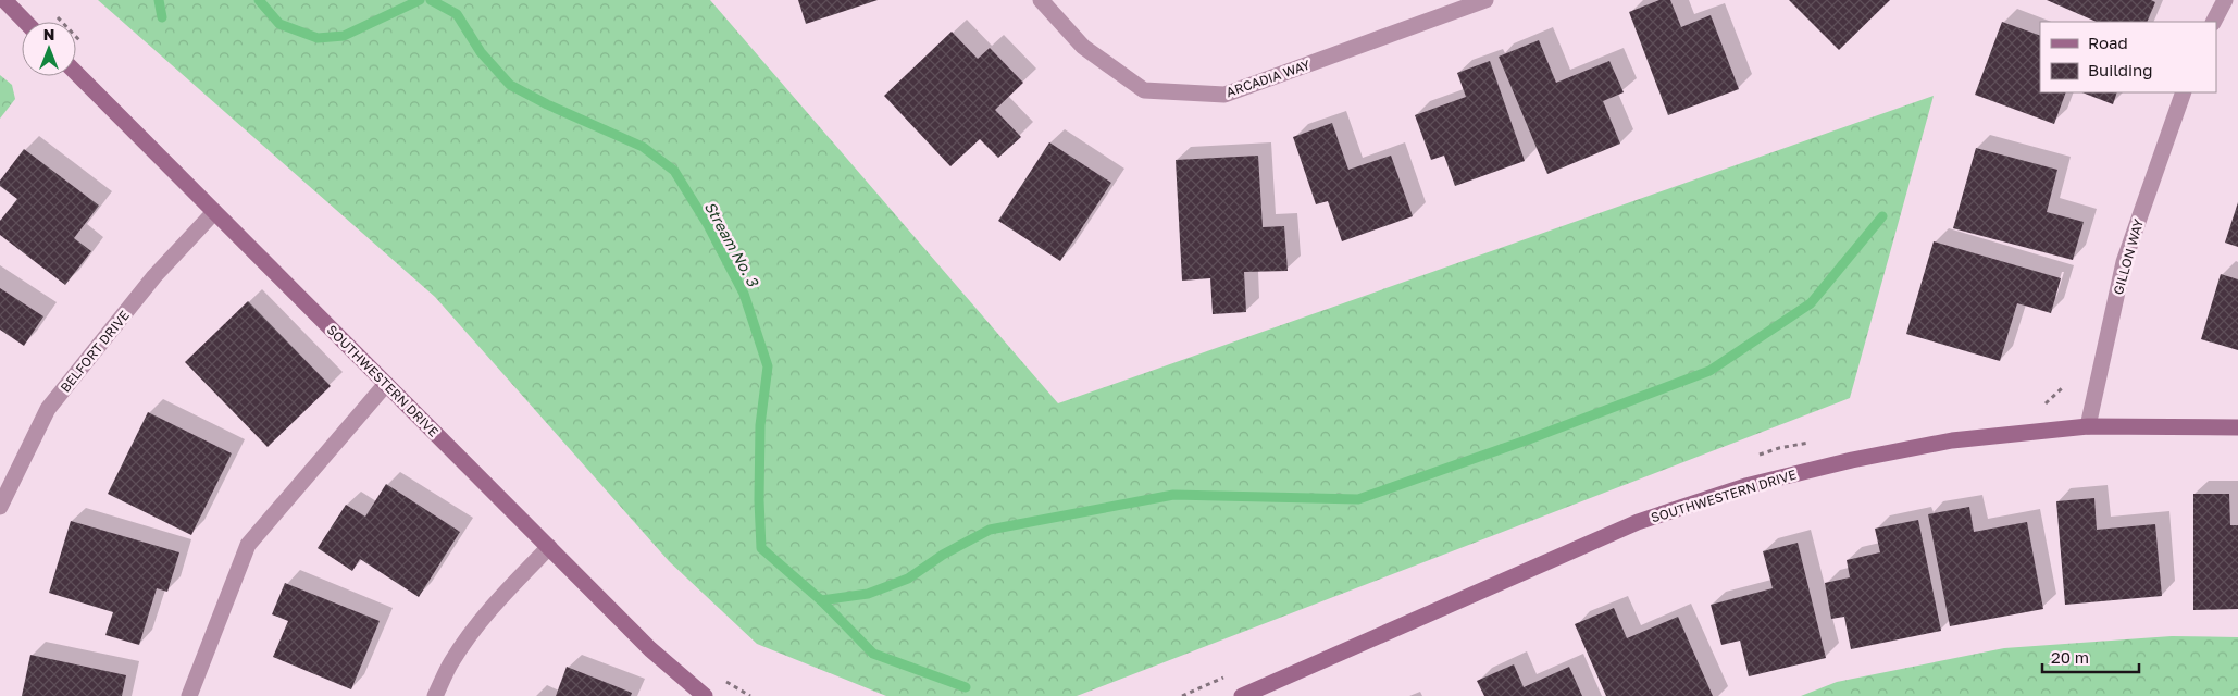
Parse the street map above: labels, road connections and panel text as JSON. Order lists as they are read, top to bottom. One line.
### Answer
{"streets":{"street":["ARCADIA WAY","GILLON WAY","BELFORT DRIVE","SOUTHWESTERN DRIVE"]},"crossings":[["GILLON WAY","SOUTHWESTERN DRIVE"],["BELFORT DRIVE","SOUTHWESTERN DRIVE"]],"water":["Stream No. 3"],"legend":["Road","Building"],"scale_bar":"20 m","north":"top"}
